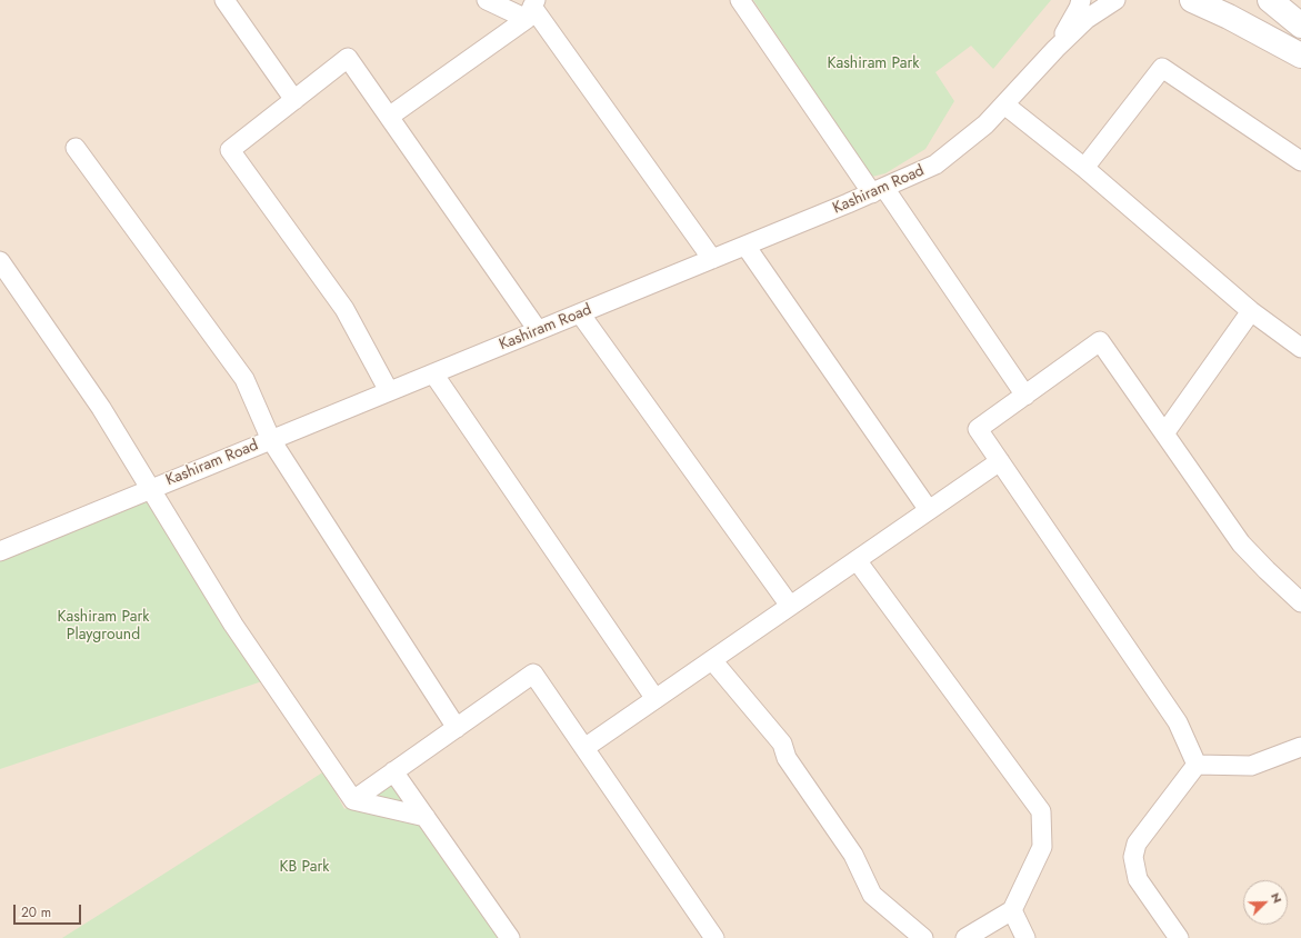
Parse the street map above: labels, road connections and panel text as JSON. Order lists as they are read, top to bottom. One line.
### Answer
{"streets":{"street":["Kashiram Road"]},"parks":["Kashiram Park","Kashiram Park Playground","KB Park"],"scale_bar":"20 m","north":"top right"}
